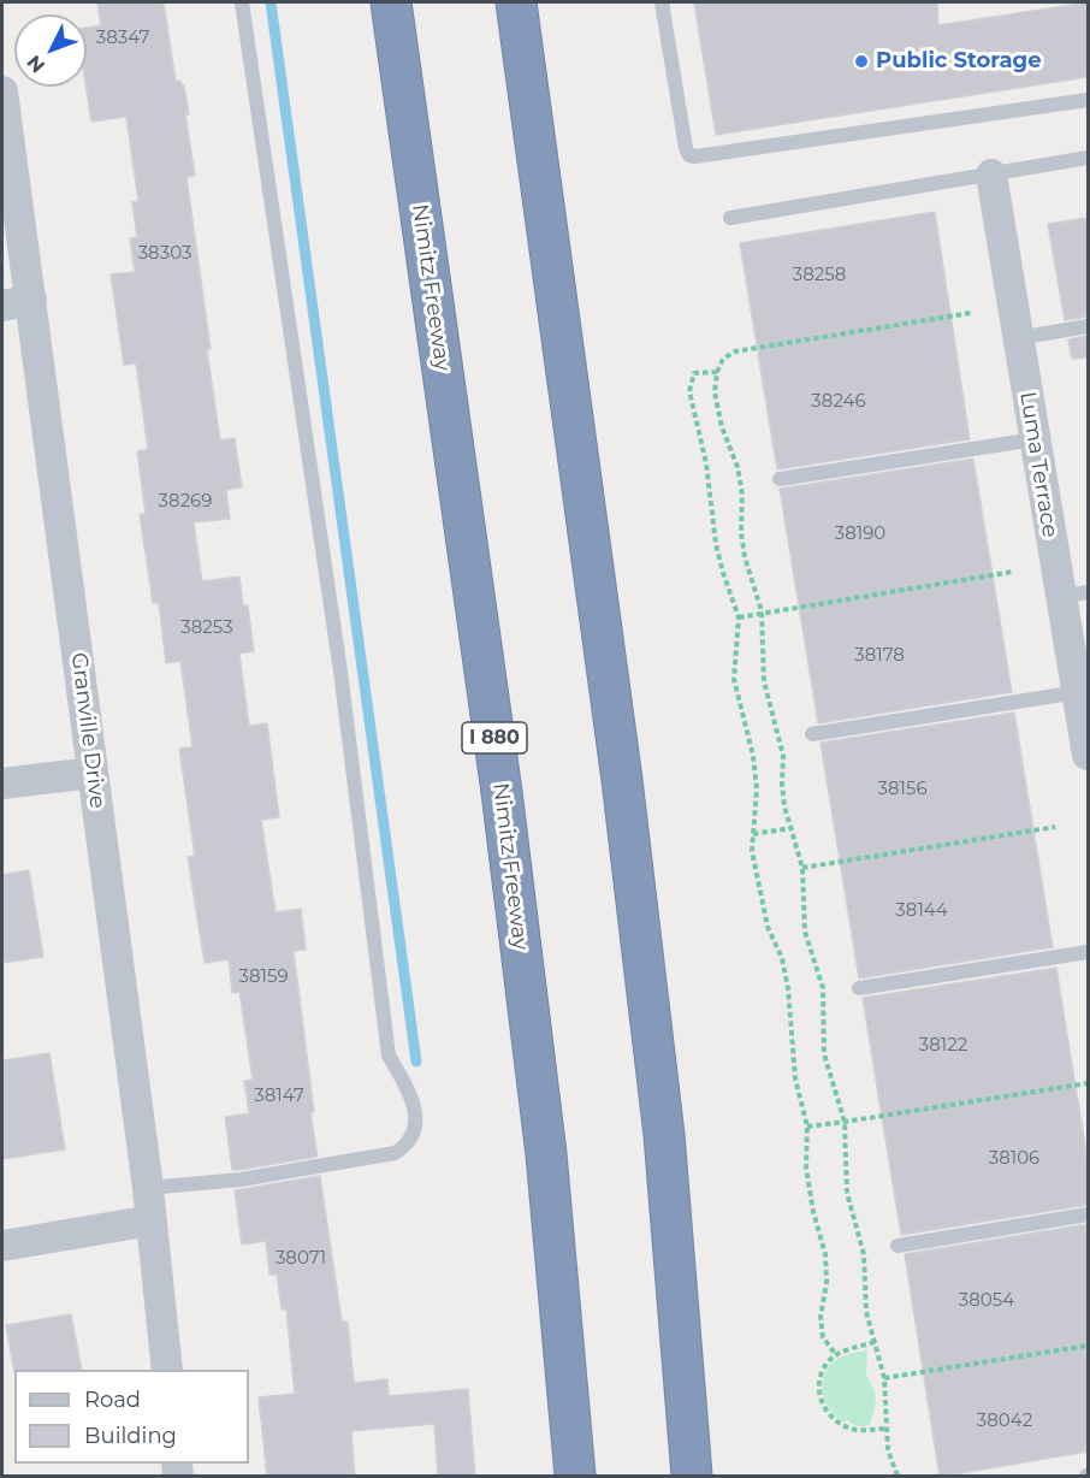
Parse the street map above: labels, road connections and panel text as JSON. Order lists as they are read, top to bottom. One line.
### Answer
{"streets":{"highway":["Nimitz Freeway","I 880"],"street":["Luma Terrace","Granville Drive"]},"places":["Public Storage"],"house_numbers":["38347","38303","38258","38246","38269","38190","38253","38178","38156","38144","38159","38122","38147","38106","38071","38054","38042"],"legend":["Road","Building"],"north":"bottom left"}
